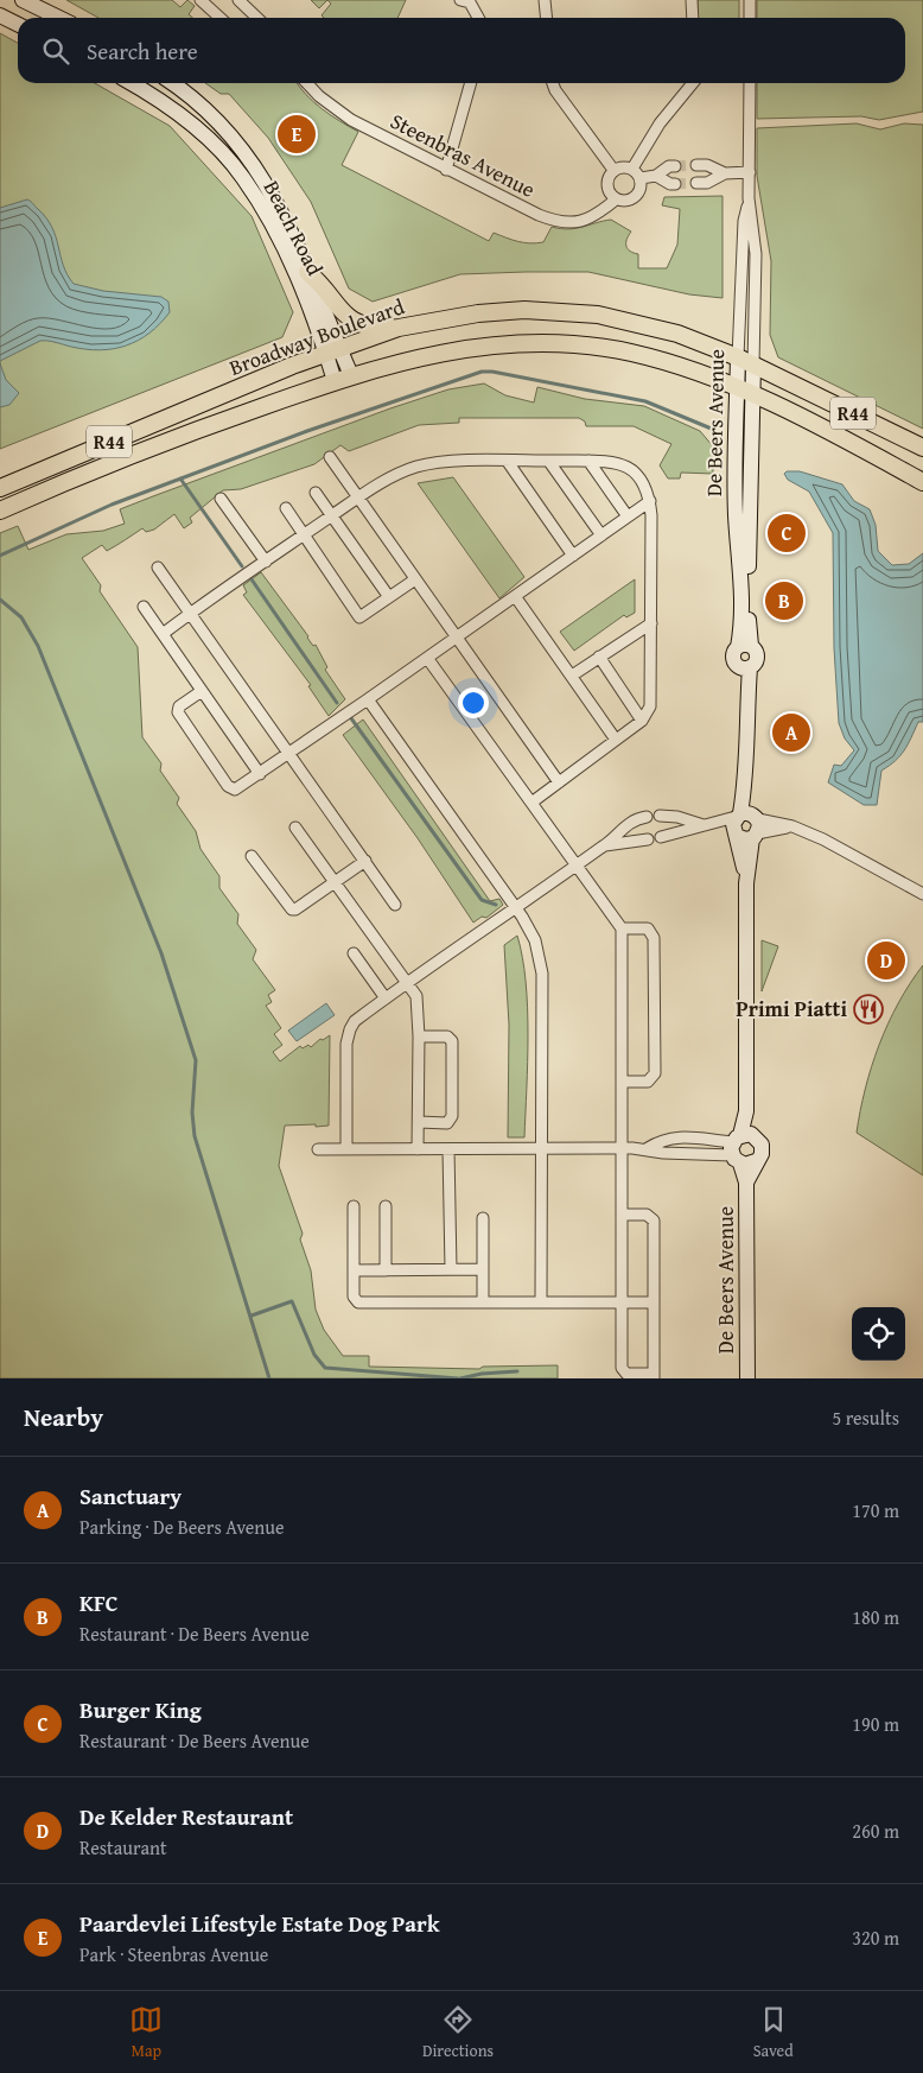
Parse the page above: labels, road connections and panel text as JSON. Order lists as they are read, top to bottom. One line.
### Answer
{"streets":{"main road":["Broadway Boulevard","R44"],"street":["Steenbras Avenue","Beach Road","De Beers Avenue"]},"crossings":[["Beach Road","Broadway Boulevard"],["Beach Road","R44"],["Broadway Boulevard","De Beers Avenue"],["R44","De Beers Avenue"]],"places":{"restaurant":["Primi Piatti"]},"page":{"search":"Search here","pins":["E","C","B","A","D"],"heading":["Nearby","5 results"],"list":[{"mark":"A","name":"Sanctuary","note":"Parking · De Beers Avenue","value":"170 m"},{"mark":"B","name":"KFC","note":"Restaurant · De Beers Avenue","value":"180 m"},{"mark":"C","name":"Burger King","note":"Restaurant · De Beers Avenue","value":"190 m"},{"mark":"D","name":"De Kelder Restaurant","note":"Restaurant","value":"260 m"},{"mark":"E","name":"Paardevlei Lifestyle Estate Dog Park","note":"Park · Steenbras Avenue","value":"320 m"}],"nav":["Map","Directions","Saved"]}}
